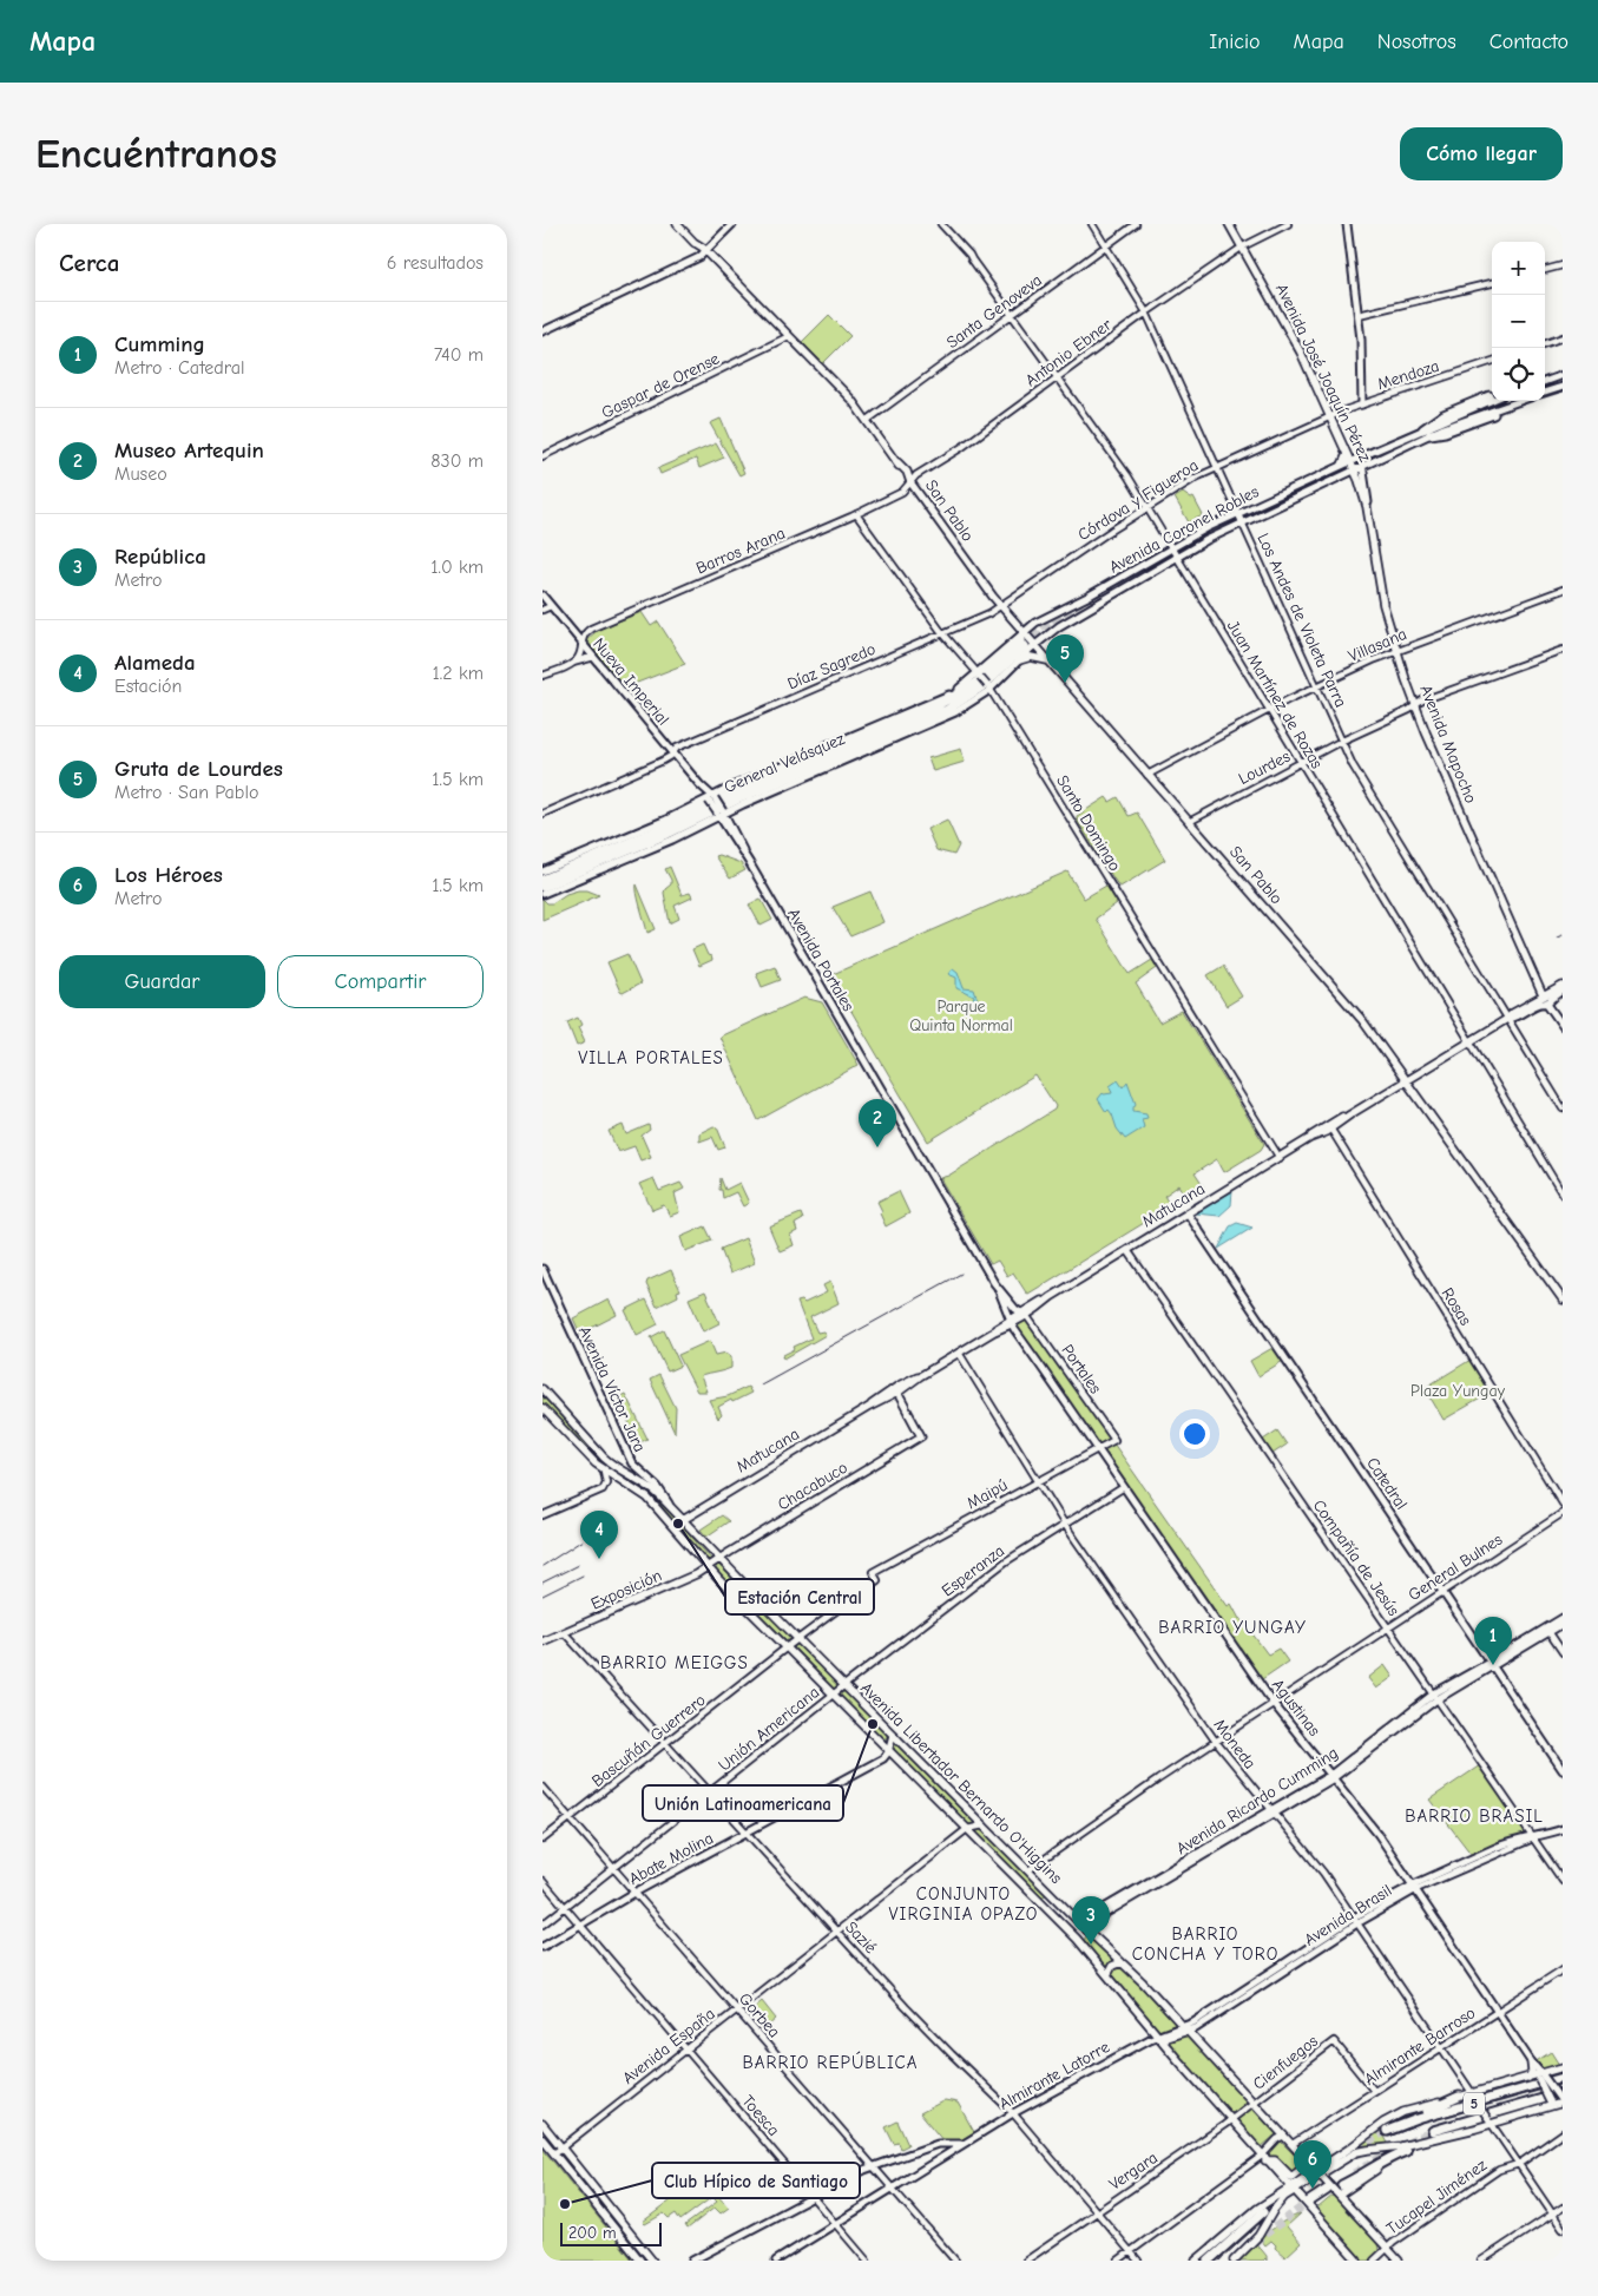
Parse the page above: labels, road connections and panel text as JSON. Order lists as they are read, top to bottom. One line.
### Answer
{"streets":{"highway":["General Velásquez","5"],"main road":["Avenida José Joaquín Pérez","San Pablo","Avenida Coronel Robles","Nueva Imperial","Avenida Mapocho","Avenida Portales","Matucana","Avenida Víctor Jara","Catedral","Chacabuco","Exposición","Agustinas","Avenida Libertador Bernardo O'Higgins","Avenida Ricardo Cumming","Abate Molina","Avenida Brasil","Almirante Latorre"],"street":["Santa Genoveva","Antonio Ebner","Mendoza","Gaspar de Orense","Córdova y Figueroa","Barros Arana","Los Andes de Violeta Parra","Villasana","Díaz Sagredo","Juan Martínez de Rozas","Lourdes","Santo Domingo","Rosas","Portales","Maipú","Compañía de Jesús","General Bulnes","Esperanza","Unión Americana","Bascuñán Guerrero","Moneda","Sazié","Gorbea","Avenida España","Almirante Barroso","Cienfuegos","Toesca","Vergara","Tucapel Jiménez"]},"crossings":[["Santa Genoveva","San Pablo"],["Santa Genoveva","Los Andes de Violeta Parra"],["Santa Genoveva","Juan Martínez de Rozas"],["Antonio Ebner","Avenida José Joaquín Pérez"],["Antonio Ebner","San Pablo"],["Antonio Ebner","Barros Arana"],["Antonio Ebner","Los Andes de Violeta Parra"],["Antonio Ebner","Juan Martínez de Rozas"],["Avenida José Joaquín Pérez","Mendoza"],["Avenida José Joaquín Pérez","Córdova y Figueroa"],["Avenida José Joaquín Pérez","Avenida Coronel Robles"],["Avenida José Joaquín Pérez","Avenida Mapocho"],["Mendoza","Córdova y Figueroa"],["Gaspar de Orense","San Pablo"],["Córdova y Figueroa","San Pablo"],["Córdova y Figueroa","Los Andes de Violeta Parra"],["Córdova y Figueroa","Díaz Sagredo"],["Córdova y Figueroa","Juan Martínez de Rozas"],["San Pablo","Avenida Coronel Robles"],["San Pablo","Barros Arana"],["San Pablo","Villasana"],["San Pablo","Díaz Sagredo"],["San Pablo","General Velásquez"],["San Pablo","Lourdes"],["San Pablo","Matucana"],["Avenida Coronel Robles","Los Andes de Violeta Parra"],["Avenida Coronel Robles","Nueva Imperial"],["Avenida Coronel Robles","Juan Martínez de Rozas"],["Avenida Coronel Robles","Avenida Mapocho"],["Avenida Coronel Robles","General Velásquez"],["Avenida Coronel Robles","Santo Domingo"],["Avenida Coronel Robles","Avenida Portales"],["Barros Arana","Nueva Imperial"],["Barros Arana","Santo Domingo"],["Los Andes de Violeta Parra","Villasana"],["Los Andes de Violeta Parra","Lourdes"],["Los Andes de Violeta Parra","Matucana"],["Villasana","Juan Martínez de Rozas"],["Villasana","Avenida Mapocho"],["Díaz Sagredo","Nueva Imperial"],["Díaz Sagredo","Santo Domingo"],["Nueva Imperial","Avenida Portales"],["Juan Martínez de Rozas","Lourdes"],["Juan Martínez de Rozas","Matucana"],["Avenida Mapocho","Lourdes"],["Avenida Mapocho","Matucana"],["Santo Domingo","Matucana"],["Avenida Portales","Matucana"],["Avenida Portales","Portales"],["Avenida Portales","Agustinas"],["Matucana","Rosas"],["Matucana","Portales"],["Matucana","Catedral"],["Matucana","Chacabuco"],["Matucana","Compañía de Jesús"],["Matucana","Agustinas"],["Matucana","Moneda"],["Matucana","Avenida Libertador Bernardo O'Higgins"],["Portales","Maipú"],["Avenida Víctor Jara","Avenida Libertador Bernardo O'Higgins"],["Catedral","General Bulnes"],["Catedral","Avenida Ricardo Cumming"],["Chacabuco","Exposición"],["Chacabuco","Avenida Libertador Bernardo O'Higgins"],["Maipú","Agustinas"],["Maipú","Bascuñán Guerrero"],["Maipú","Moneda"],["Maipú","Avenida Libertador Bernardo O'Higgins"],["Compañía de Jesús","General Bulnes"],["Compañía de Jesús","Avenida Ricardo Cumming"],["Compañía de Jesús","Avenida Brasil"],["General Bulnes","Agustinas"],["General Bulnes","Moneda"],["General Bulnes","Avenida Libertador Bernardo O'Higgins"],["Esperanza","Agustinas"],["Esperanza","Unión Americana"],["Esperanza","Moneda"],["Esperanza","Avenida Libertador Bernardo O'Higgins"],["Exposición","Avenida Libertador Bernardo O'Higgins"],["Exposición","Sazié"],["Agustinas","Avenida Ricardo Cumming"],["Agustinas","Avenida Brasil"],["Agustinas","Almirante Barroso"],["Agustinas","5"],["Unión Americana","Avenida Libertador Bernardo O'Higgins"],["Unión Americana","Sazié"],["Unión Americana","Gorbea"],["Unión Americana","Toesca"],["Bascuñán Guerrero","Avenida Libertador Bernardo O'Higgins"],["Bascuñán Guerrero","Sazié"],["Bascuñán Guerrero","Gorbea"],["Moneda","Avenida Ricardo Cumming"],["Moneda","Avenida Brasil"],["Moneda","Almirante Barroso"],["Moneda","Tucapel Jiménez"],["Avenida Libertador Bernardo O'Higgins","Avenida Ricardo Cumming"],["Avenida Libertador Bernardo O'Higgins","Abate Molina"],["Avenida Libertador Bernardo O'Higgins","Avenida Brasil"],["Avenida Libertador Bernardo O'Higgins","Avenida España"],["Avenida Libertador Bernardo O'Higgins","Almirante Barroso"],["Avenida Libertador Bernardo O'Higgins","Cienfuegos"],["Avenida Libertador Bernardo O'Higgins","Almirante Latorre"],["Avenida Libertador Bernardo O'Higgins","Vergara"],["Avenida Libertador Bernardo O'Higgins","Tucapel Jiménez"],["Abate Molina","Sazié"],["Abate Molina","Gorbea"],["Abate Molina","Toesca"],["Avenida Brasil","Almirante Latorre"],["Sazié","Avenida España"],["Sazié","Almirante Latorre"],["Sazié","Vergara"],["Gorbea","Avenida España"],["Gorbea","Almirante Latorre"],["Avenida España","Toesca"],["Almirante Barroso","Cienfuegos"],["Cienfuegos","Vergara"],["Almirante Latorre","Toesca"]],"districts":["VILLA PORTALES","BARRIO YUNGAY","BARRIO MEIGGS","BARRIO BRASIL","CONJUNTO VIRGINIA OPAZO","BARRIO CONCHA Y TORO","BARRIO REPÚBLICA"],"parks":["Parque Quinta Normal","Plaza Yungay"],"places":["Estación Central","Unión Latinoamericana","Club Hípico de Santiago"],"scale_bar":"200 m","page":{"header":"Mapa","nav":["Inicio","Mapa","Nosotros","Contacto"],"buttons":["Cómo llegar",["Guardar","Compartir"]],"title":"Encuéntranos","heading":["Cerca","6 resultados"],"map_buttons":["+","−"],"list":[{"mark":"1","name":"Cumming","note":"Metro · Catedral","value":"740 m"},{"mark":"2","name":"Museo Artequin","note":"Museo","value":"830 m"},{"mark":"3","name":"República","note":"Metro","value":"1.0 km"},{"mark":"4","name":"Alameda","note":"Estación","value":"1.2 km"},{"mark":"5","name":"Gruta de Lourdes","note":"Metro · San Pablo","value":"1.5 km"},{"mark":"6","name":"Los Héroes","note":"Metro","value":"1.5 km"}],"pins":["5","2","4","1","3","6"],"scale":"200 m"}}
